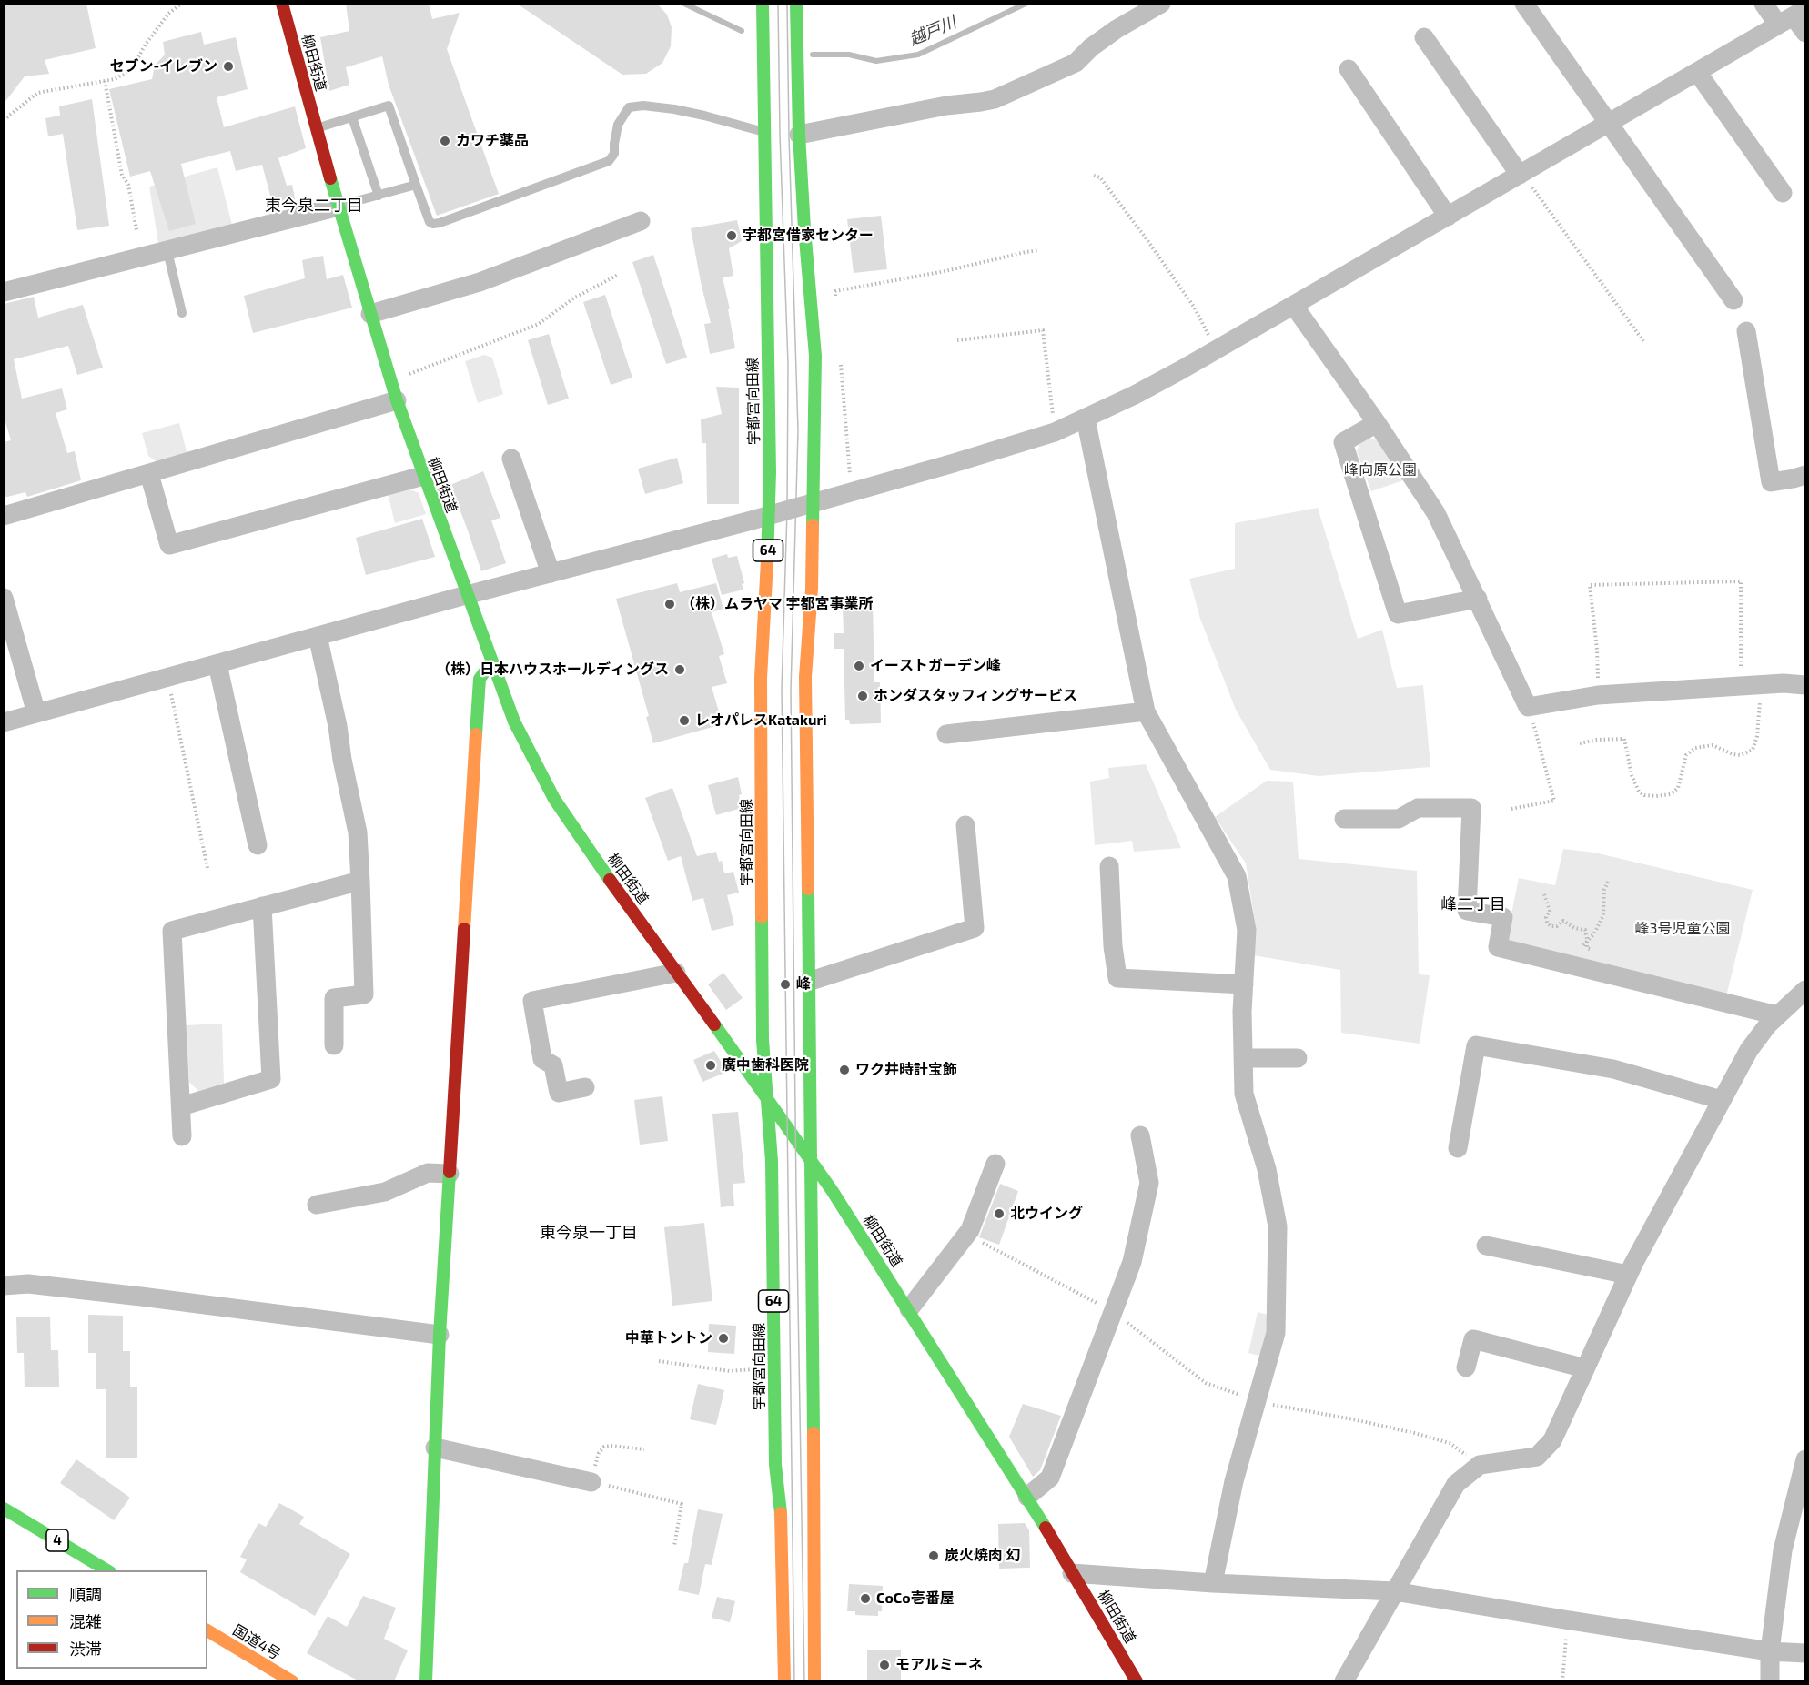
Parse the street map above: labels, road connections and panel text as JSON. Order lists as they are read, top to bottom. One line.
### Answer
{"streets":{"main road":["柳田街道","宇都宮向田線","64","4","国道4号"]},"crossings":[["柳田街道","宇都宮向田線"]],"districts":["東今泉二丁目","峰二丁目","東今泉一丁目"],"water":["越戸川"],"parks":["峰向原公園","峰3号児童公園"],"places":["セブン-イレブン","カワチ薬品","宇都宮借家センター","（株）ムラヤマ 宇都宮事業所","イーストガーデン峰","（株）日本ハウスホールディングス","ホンダスタッフィングサービス","レオパレスKatakuri","峰","廣中歯科医院","ワク井時計宝飾","北ウイング","中華トントン","炭火焼肉 幻","CoCo壱番屋","モアルミーネ"],"legend":["順調","混雑","渋滞"]}
